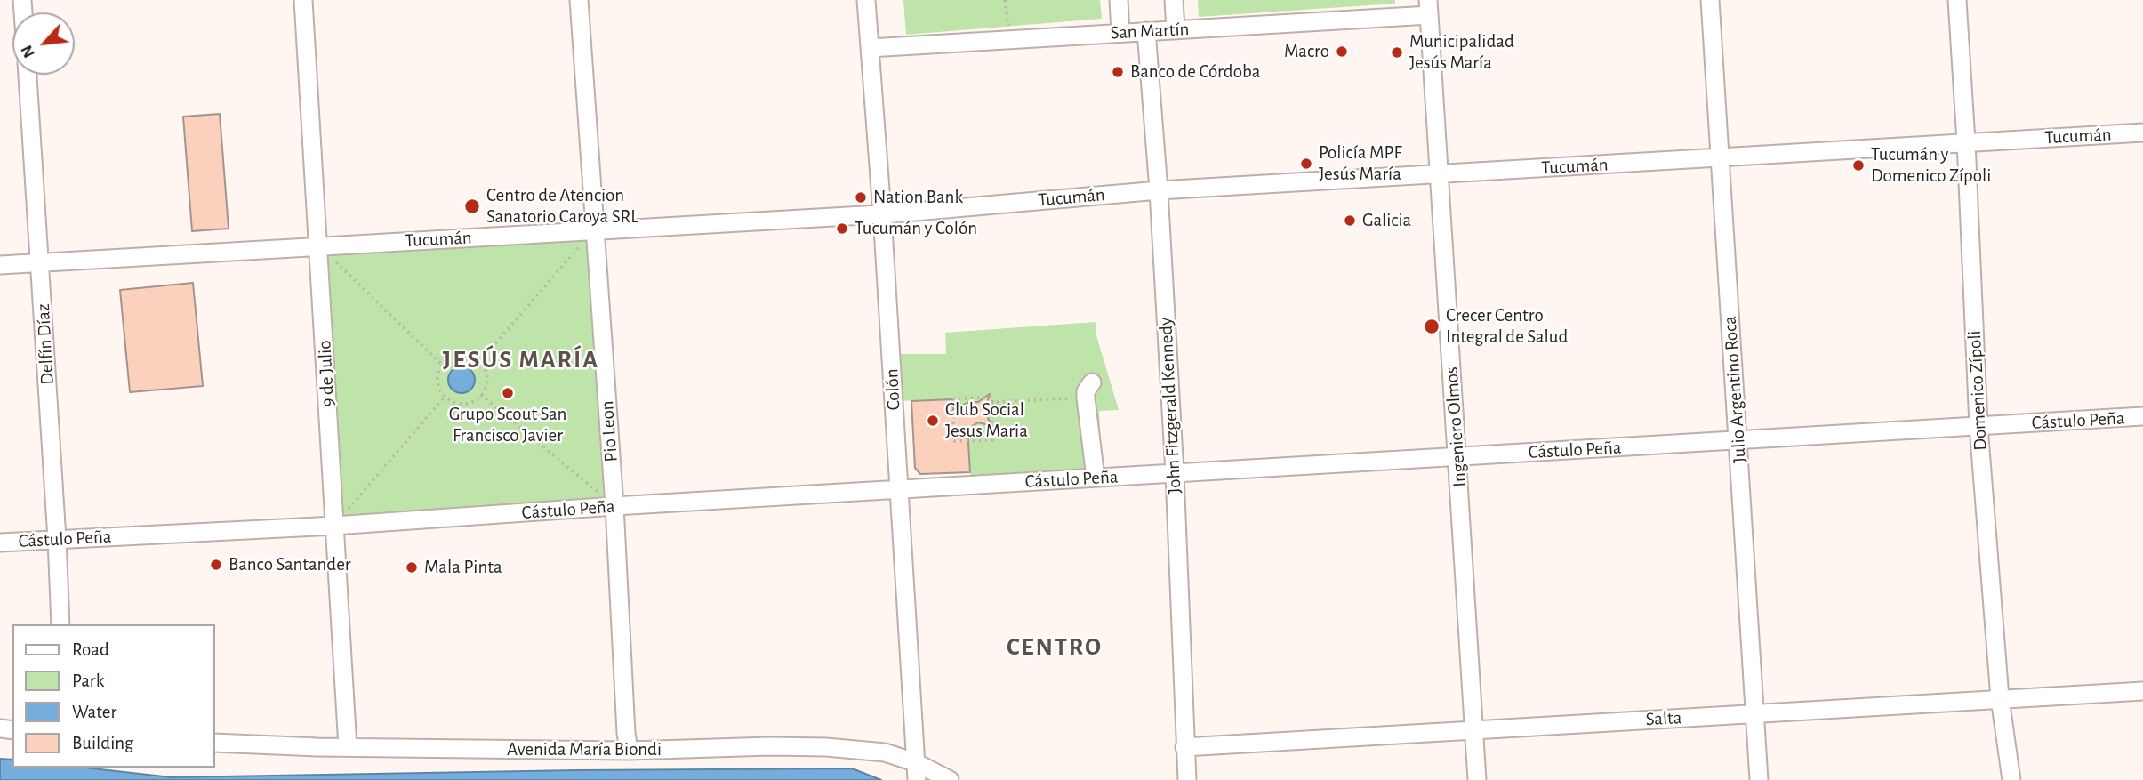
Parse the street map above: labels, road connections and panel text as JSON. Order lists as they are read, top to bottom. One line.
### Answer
{"streets":{"street":["San Martín","Tucumán","Delfín Díaz","9 de Julio","Colón","Julio Argentino Roca","Domenico Zípoli","John Fitzgerald Kennedy","Cástulo Peña","Ingeniero Olmos","Pio Leon","Salta","Avenida María Biondi"]},"crossings":[["San Martín","Colón"],["San Martín","John Fitzgerald Kennedy"],["San Martín","Ingeniero Olmos"],["Tucumán","Delfín Díaz"],["Tucumán","9 de Julio"],["Tucumán","Colón"],["Tucumán","Julio Argentino Roca"],["Tucumán","Domenico Zípoli"],["Tucumán","John Fitzgerald Kennedy"],["Tucumán","Ingeniero Olmos"],["Tucumán","Pio Leon"],["Delfín Díaz","Cástulo Peña"],["9 de Julio","Cástulo Peña"],["9 de Julio","Avenida María Biondi"],["Colón","Cástulo Peña"],["Colón","Avenida María Biondi"],["Julio Argentino Roca","Cástulo Peña"],["Julio Argentino Roca","Salta"],["Domenico Zípoli","Cástulo Peña"],["Domenico Zípoli","Salta"],["John Fitzgerald Kennedy","Cástulo Peña"],["John Fitzgerald Kennedy","Salta"],["Cástulo Peña","Ingeniero Olmos"],["Cástulo Peña","Pio Leon"],["Ingeniero Olmos","Salta"],["Pio Leon","Avenida María Biondi"]],"districts":["JESÚS MARÍA","CENTRO"],"places":["Macro","Municipalidad Jesús María","Banco de Córdoba","Policía MPF Jesús María","Tucumán y Domenico Zípoli","Nation Bank","Centro de Atencion Sanatorio Caroya SRL","Galicia","Tucumán y Colón","Crecer Centro Integral de Salud","Grupo Scout San Francisco Javier","Club Social Jesus Maria","Banco Santander","Mala Pinta"],"legend":["Road","Park","Water","Building"],"north":"bottom left"}
